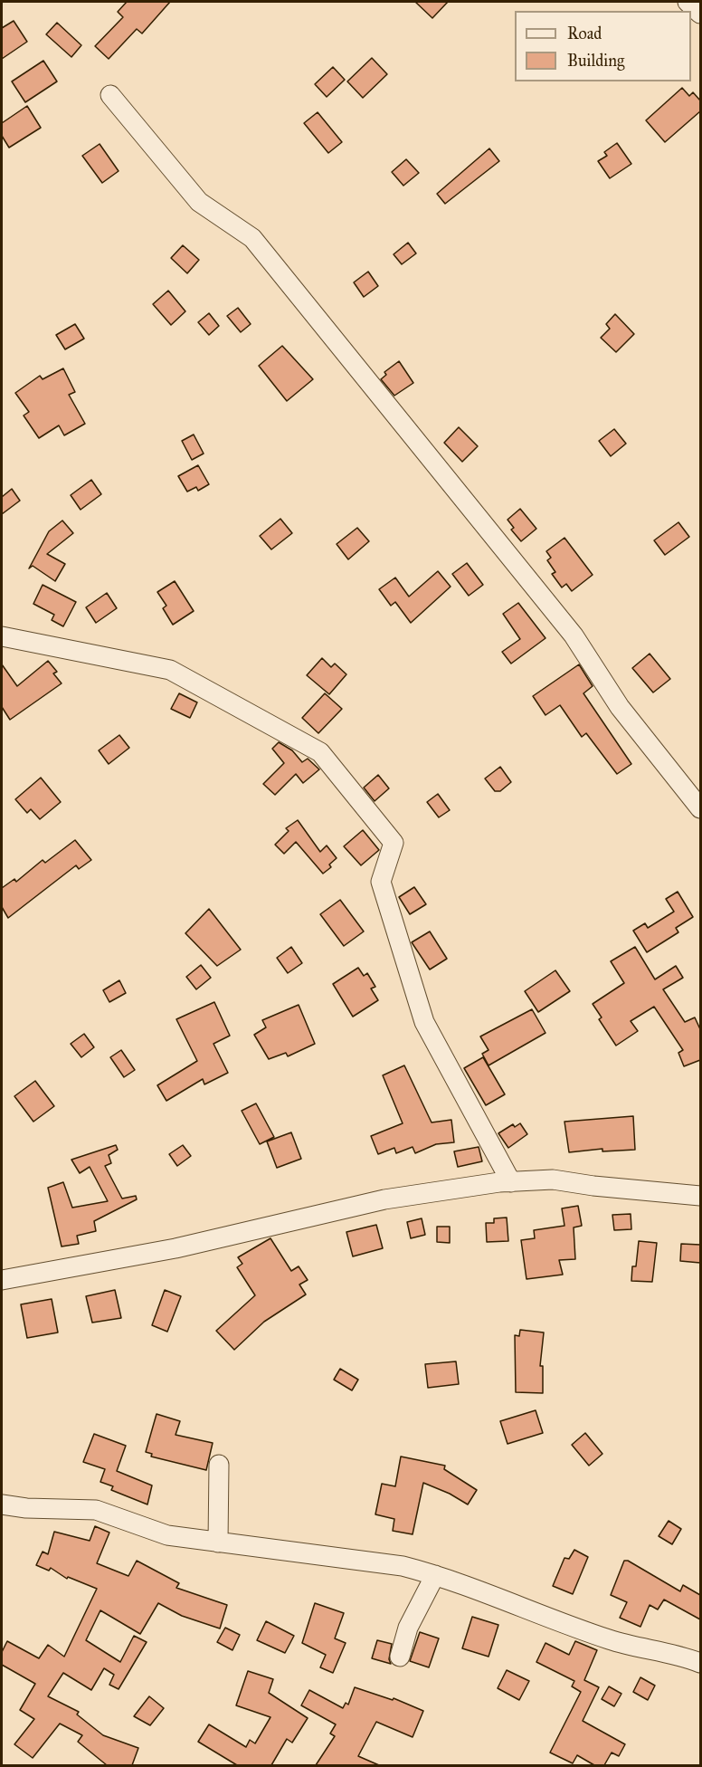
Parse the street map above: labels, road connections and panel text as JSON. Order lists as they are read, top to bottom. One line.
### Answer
{"legend":["Road","Building"]}
